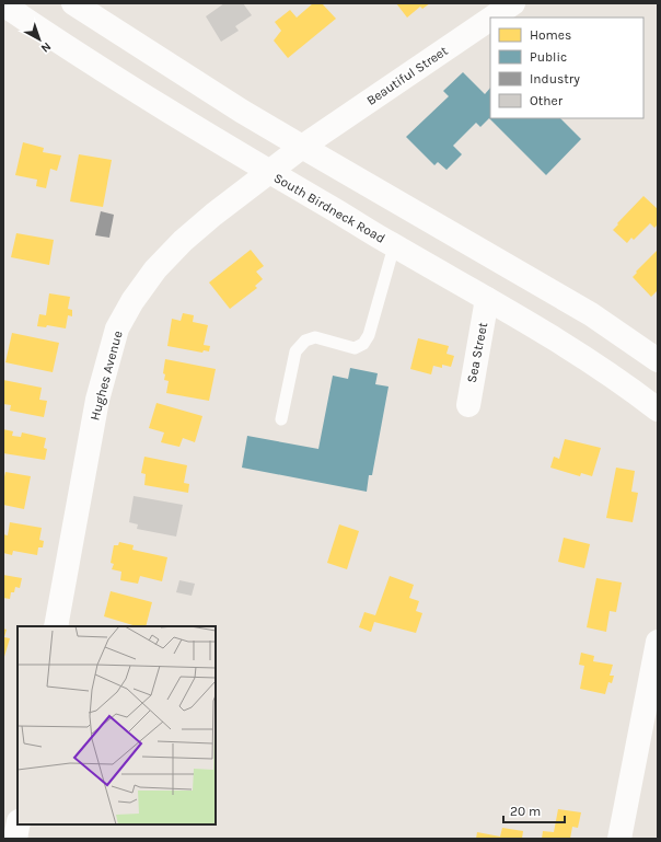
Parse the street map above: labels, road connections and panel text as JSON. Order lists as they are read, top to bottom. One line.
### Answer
{"streets":{"main road":["Beautiful Street","South Birdneck Road","Sea Street","Hughes Avenue"]},"crossings":[["Beautiful Street","Hughes Avenue"],["South Birdneck Road","Sea Street"],["South Birdneck Road","Hughes Avenue"]],"legend":["Homes","Public","Industry","Other"],"scale_bar":"20 m","north":"bottom right"}
